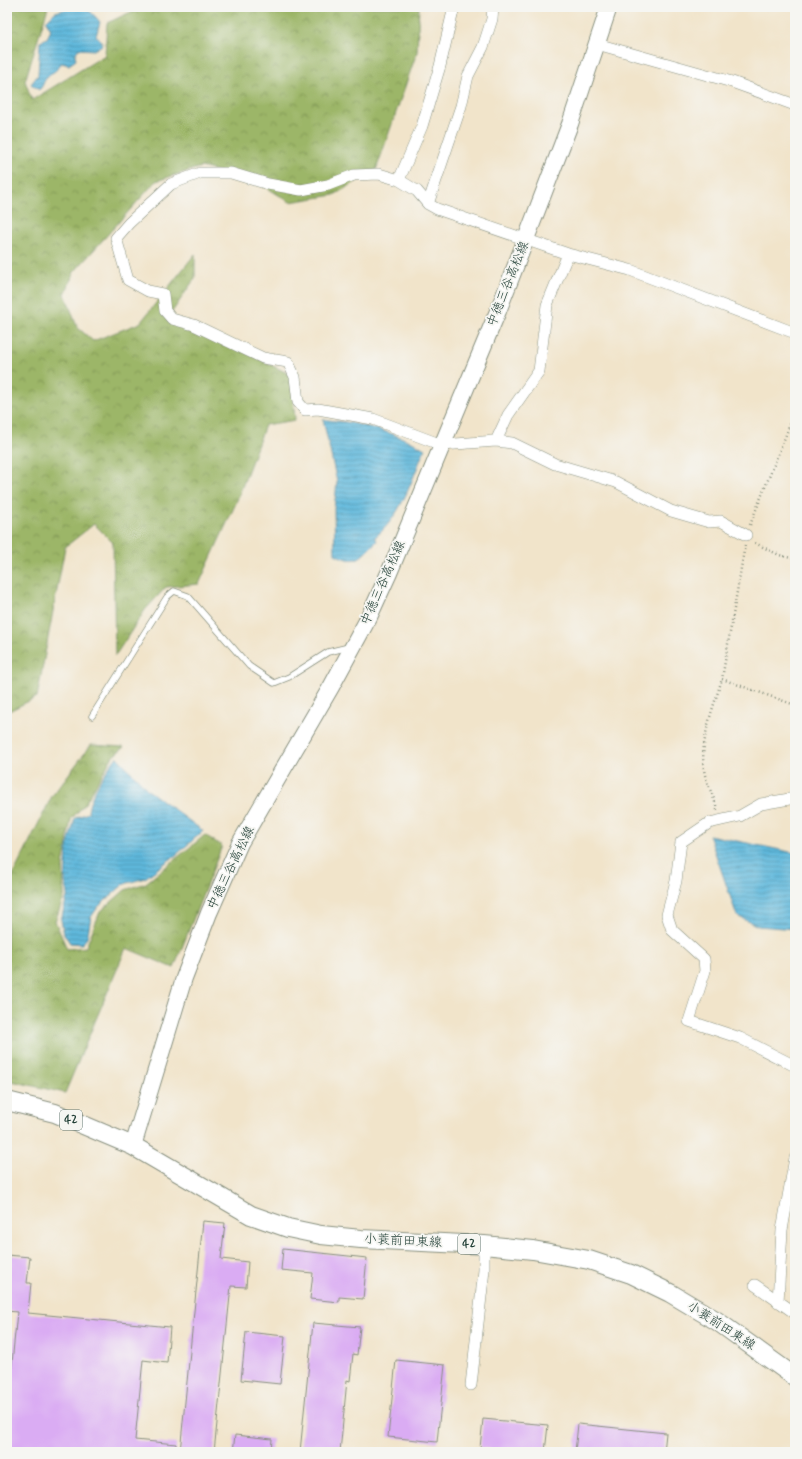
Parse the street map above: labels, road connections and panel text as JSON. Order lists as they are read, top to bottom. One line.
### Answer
{"streets":{"main road":["中徳三谷高松線","42","小蓑前田東線"]},"crossings":[["中徳三谷高松線","小蓑前田東線"]]}
